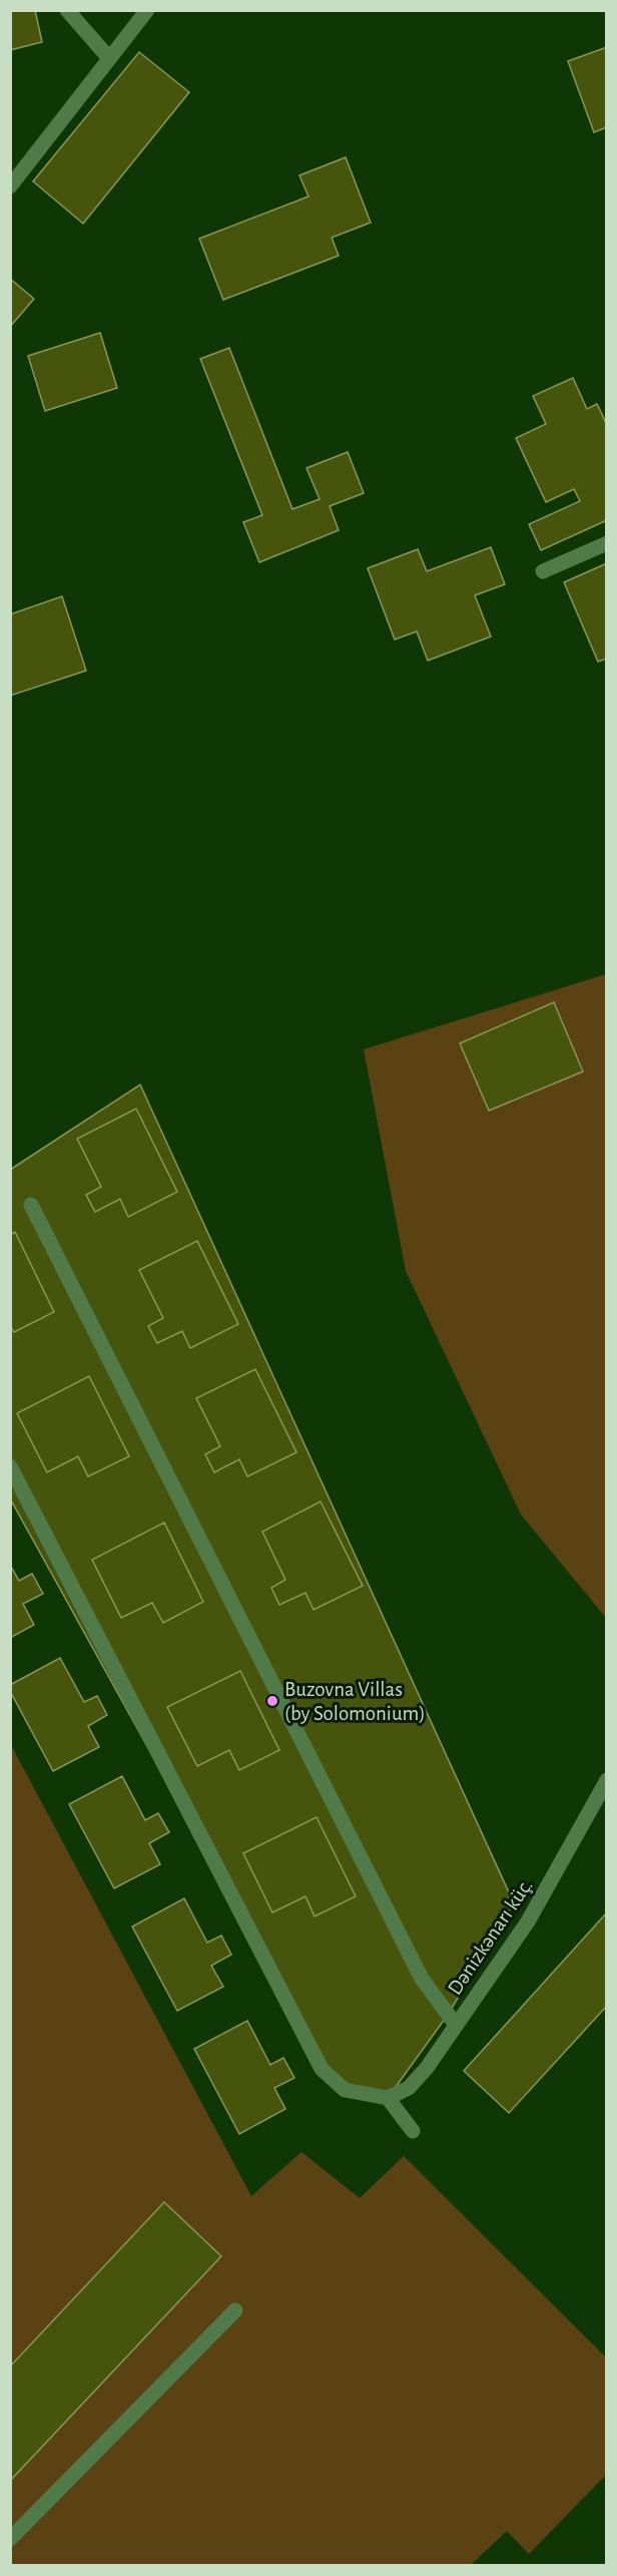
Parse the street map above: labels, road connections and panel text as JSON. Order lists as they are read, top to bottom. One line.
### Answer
{"streets":{"street":["Dənizkənarı küç."]},"places":["Buzovna Villas (by Solomonium)"]}
